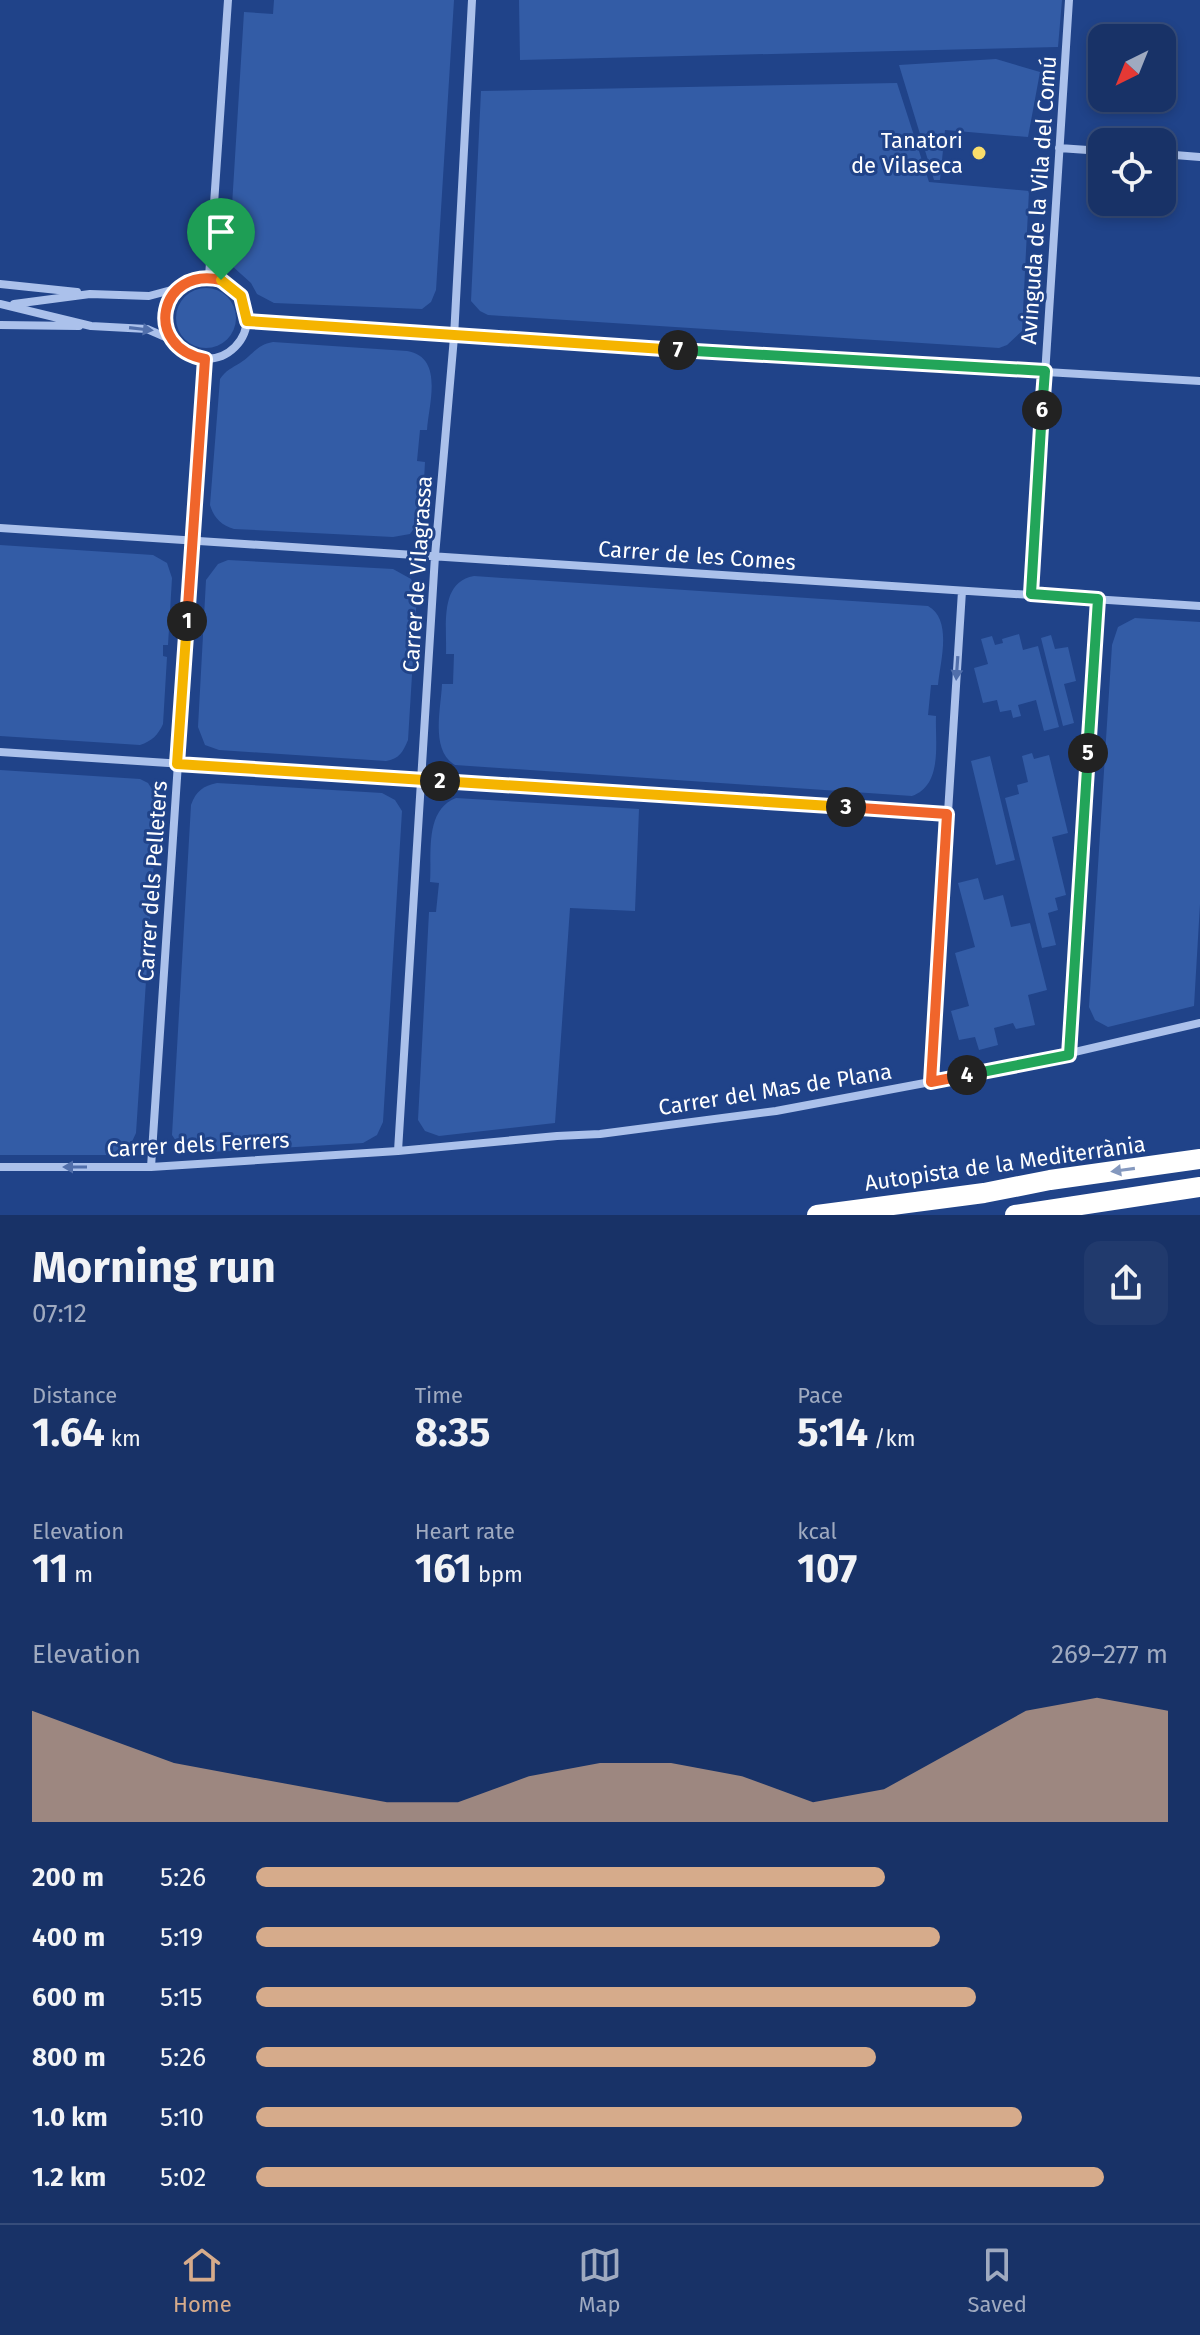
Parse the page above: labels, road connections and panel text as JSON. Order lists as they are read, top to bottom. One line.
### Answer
{"streets":{"highway":["Autopista de la Mediterrània"],"street":["Avinguda de la Vila del Comú","Carrer de les Comes","Carrer de Vilagrassa","Carrer dels Pelleters","Carrer del Mas de Plana","Carrer dels Ferrers"]},"crossings":[["Avinguda de la Vila del Comú","Carrer de les Comes"],["Carrer de les Comes","Carrer de Vilagrassa"],["Carrer de les Comes","Carrer dels Pelleters"],["Carrer de Vilagrassa","Carrer del Mas de Plana"],["Carrer de Vilagrassa","Carrer dels Ferrers"],["Carrer dels Pelleters","Carrer dels Ferrers"],["Carrer del Mas de Plana","Carrer dels Ferrers"]],"one_way":["Carrer dels Ferrers"],"places":["Tanatori de Vilaseca"],"north":"bottom left","page":{"pins":["7","6","1","5","2","3","4"],"heading":["Morning run","07:12"],"stats":[["Distance","1.64 km"],["Time","8:35"],["Pace","5:14 /km"],["Elevation","11 m"],["Heart rate","161 bpm"],["kcal","107"]],"chart":["Elevation","269–277 m"],"list":[{"name":"200 m","note":"5:26"},{"name":"400 m","note":"5:19"},{"name":"600 m","note":"5:15"},{"name":"800 m","note":"5:26"},{"name":"1.0 km","note":"5:10"},{"name":"1.2 km","note":"5:02"}],"tabs":["Home","Map","Saved"]}}
